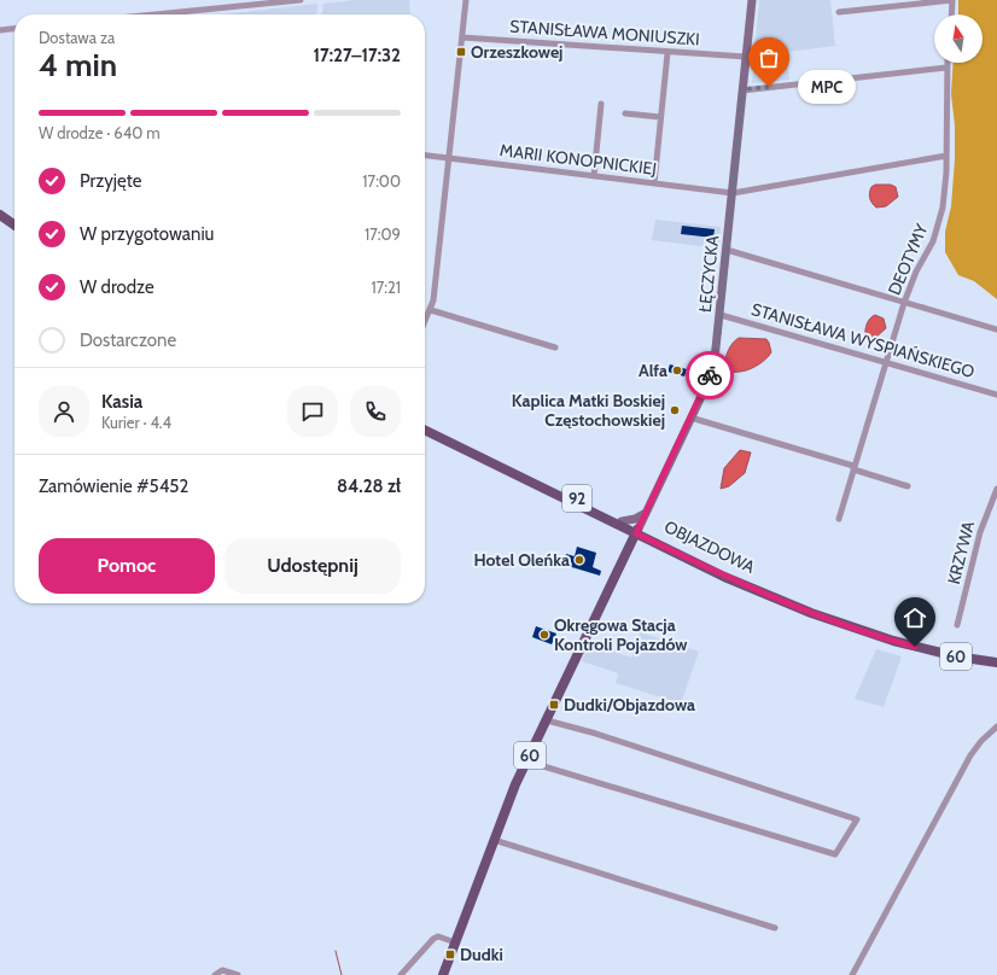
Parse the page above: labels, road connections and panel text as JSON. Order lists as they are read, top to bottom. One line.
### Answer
{"streets":{"main road":["92","OBJAZDOWA","60"],"street":["STANISŁAWA MONIUSZKI","MARII KONOPNICKIEJ","DEOTYMY","ŁĘCZYCKA","STANISŁAWA WYSPIAŃSKIEGO","KRZYWA"]},"crossings":[["STANISŁAWA MONIUSZKI","ŁĘCZYCKA"],["MARII KONOPNICKIEJ","DEOTYMY"],["MARII KONOPNICKIEJ","ŁĘCZYCKA"],["DEOTYMY","STANISŁAWA WYSPIAŃSKIEGO"],["ŁĘCZYCKA","STANISŁAWA WYSPIAŃSKIEGO"],["ŁĘCZYCKA","OBJAZDOWA"],["ŁĘCZYCKA","60"],["OBJAZDOWA","60"]],"places":{"transit":["Orzeszkowej","Dudki/Objazdowa","Dudki"],"other":["MPC","Alfa","Kaplica Matki Boskiej Częstochowskiej","Hotel Oleńka","Okręgowa Stacja Kontroli Pojazdów"]},"north":"top","page":{"heading":["4 min","Dostawa za","17:27–17:32"],"panel":["Kasia","Kurier · 4.4","Zamówienie #5452","84.28 zł"],"bubble":"MPC","bar":"W drodze · 640 m","list":[["Przyjęte","17:00"],["W przygotowaniu","17:09"],["W drodze","17:21"],"Dostarczone"],"buttons":["Pomoc","Udostępnij"]}}
